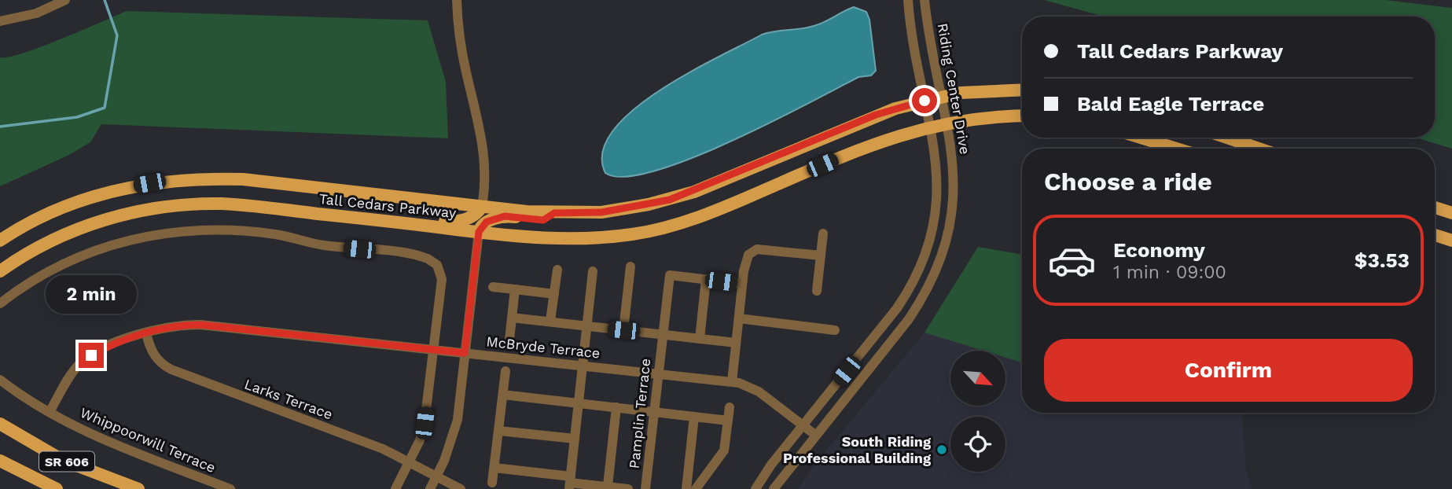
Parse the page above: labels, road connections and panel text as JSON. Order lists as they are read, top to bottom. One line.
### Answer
{"streets":{"main road":["Tall Cedars Parkway","SR 606"],"street":["Riding Center Drive","McBryde Terrace","Larks Terrace","Pamplin Terrace","Whippoorwill Terrace"]},"crossings":[["Riding Center Drive","Tall Cedars Parkway"],["Riding Center Drive","McBryde Terrace"],["McBryde Terrace","Larks Terrace"],["McBryde Terrace","Pamplin Terrace"],["McBryde Terrace","Whippoorwill Terrace"]],"places":["South Riding Professional Building"],"north":"bottom right","page":{"banner":["Tall Cedars Parkway","Bald Eagle Terrace"],"heading":"Choose a ride","list":[{"name":"Economy","note":"1 min · 09:00","value":"$3.53"}],"bubble":"2 min","buttons":"Confirm"}}
